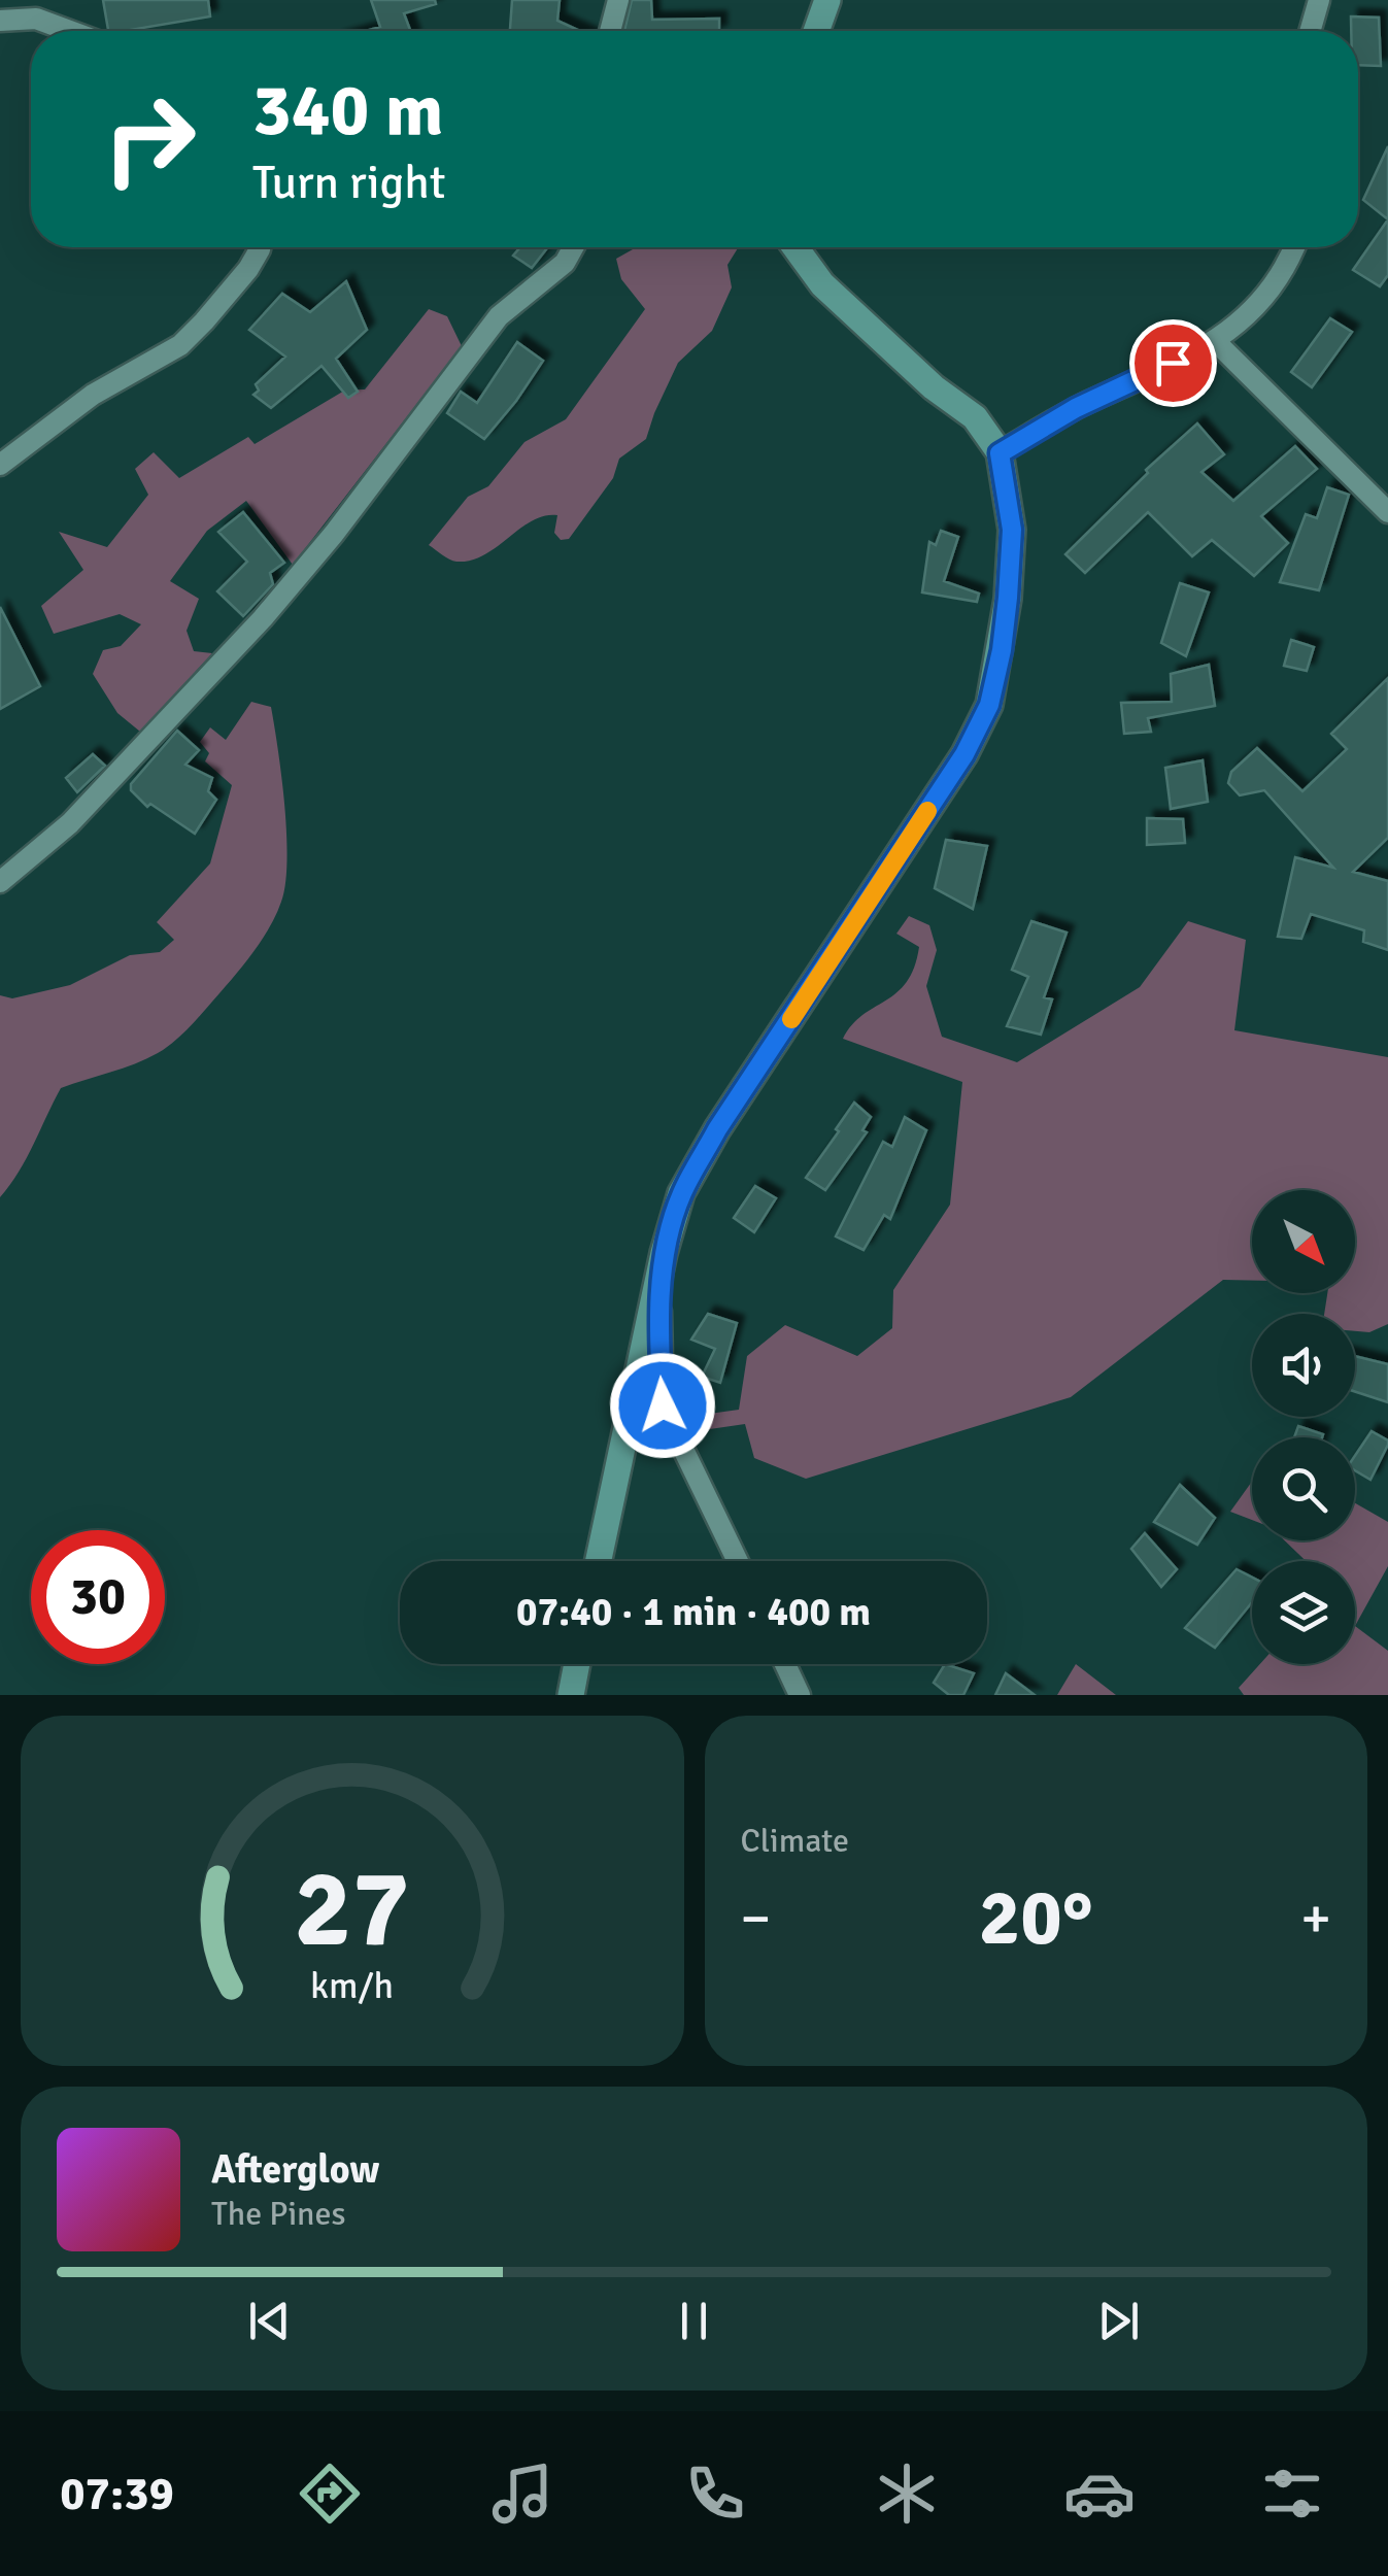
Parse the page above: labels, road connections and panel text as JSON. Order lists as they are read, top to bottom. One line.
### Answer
{"north":"bottom right","page":{"turn":["340 m","Turn right"],"limit":"30","trip":"07:40 · 1 min · 400 m","tile":"Climate","heat":["−","20°","+"],"song":["Afterglow","The Pines"],"tabs":"07:39","gauge":["27","km/h"]}}
